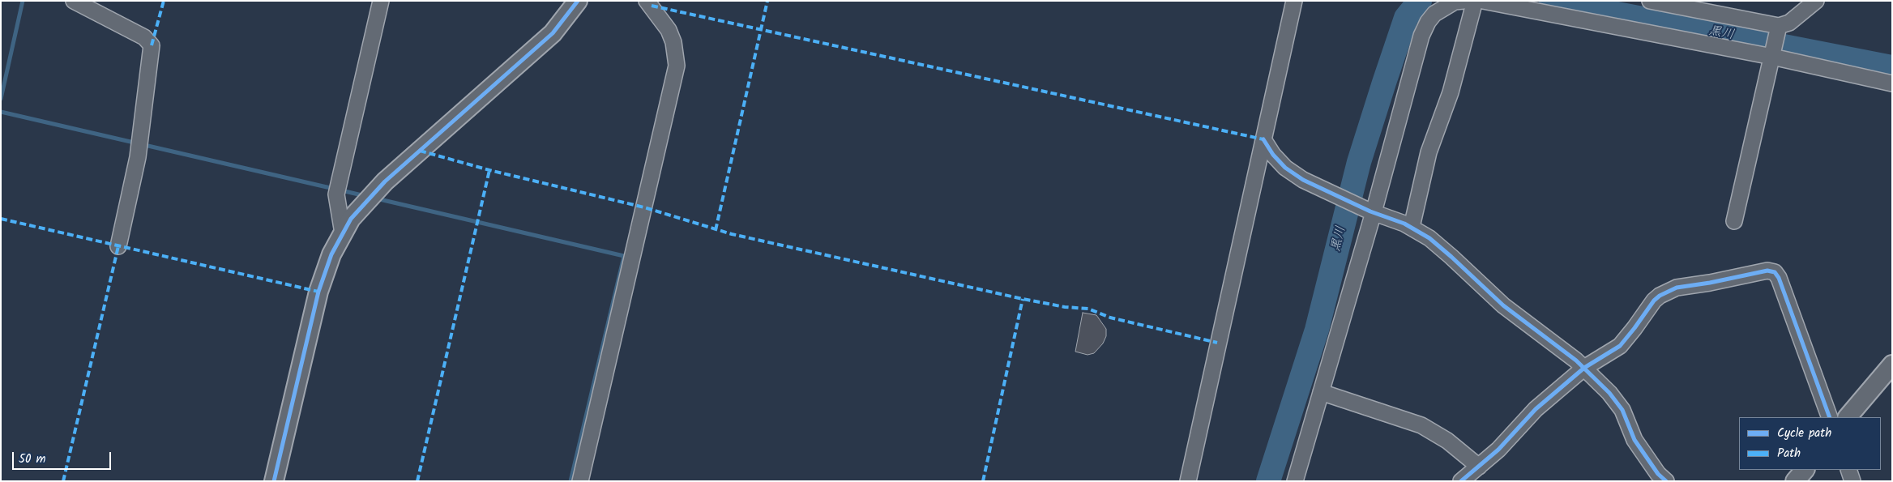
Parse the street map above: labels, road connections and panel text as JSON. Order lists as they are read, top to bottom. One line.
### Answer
{"water":["黒川"],"legend":["Cycle path","Path"],"scale_bar":"50 m"}
